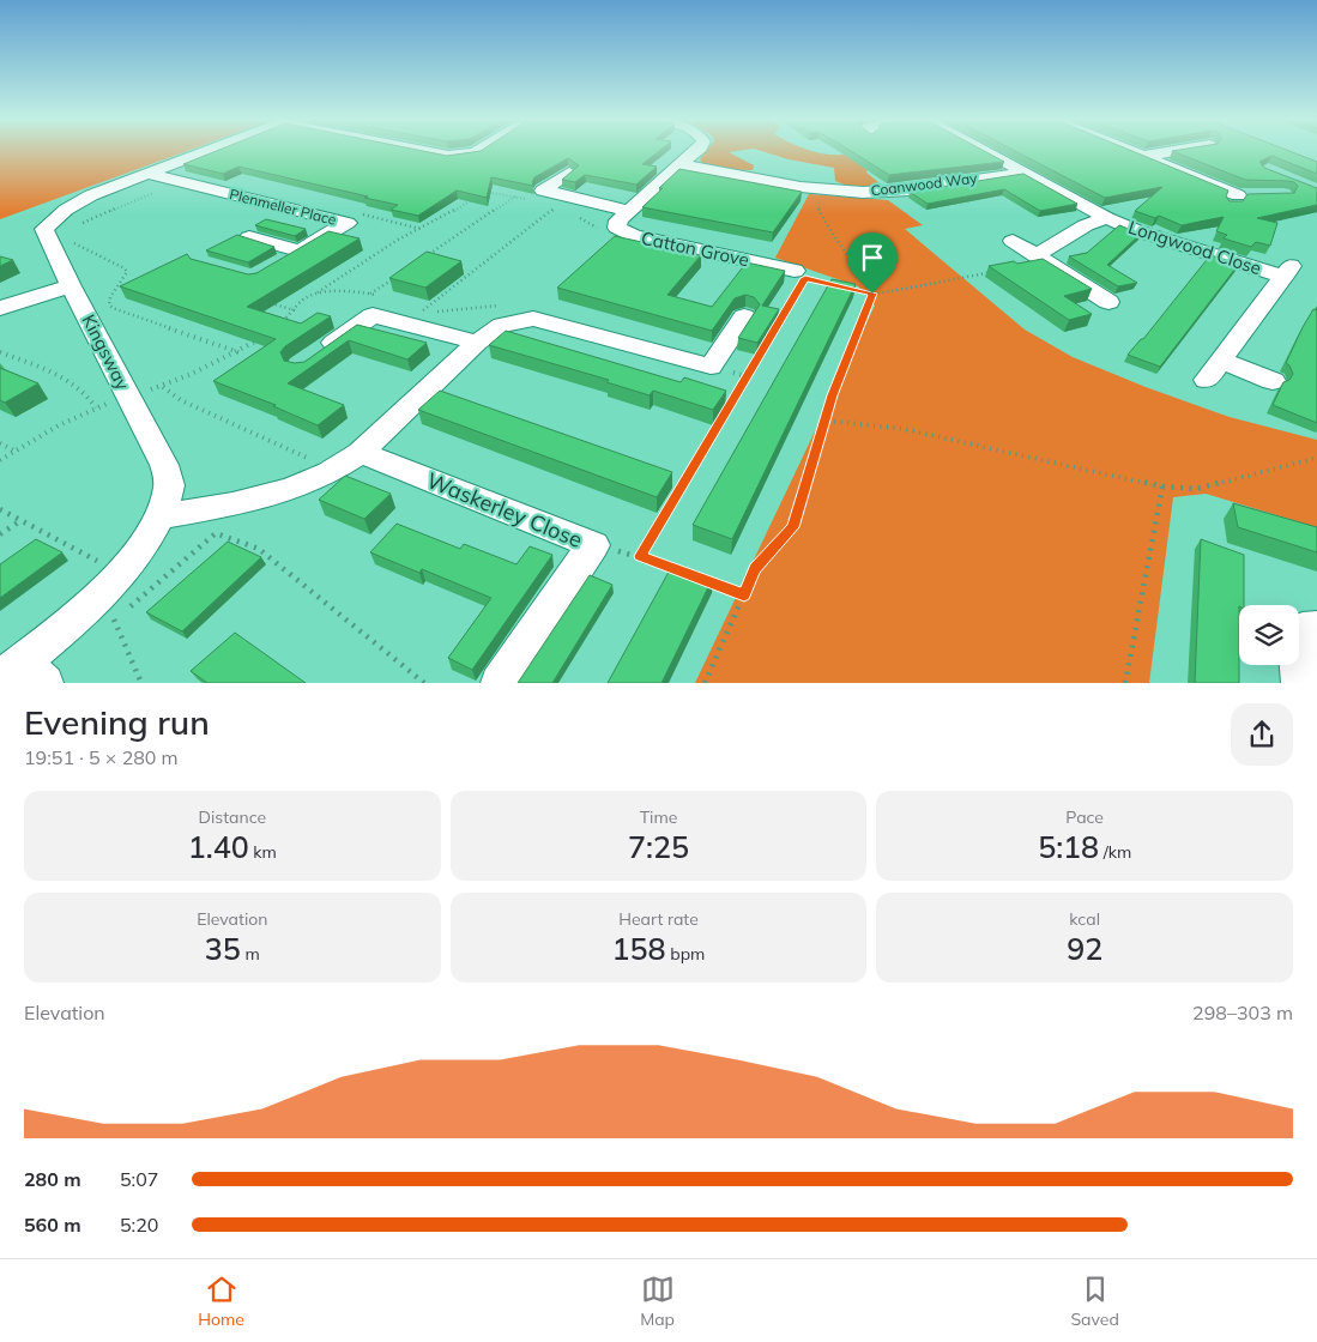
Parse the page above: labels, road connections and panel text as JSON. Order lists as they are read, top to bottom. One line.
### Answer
{"streets":{"street":["Coanwood Way","Plenmeller Place","Longwood Close","Catton Grove","Kingsway","Waskerley Close"]},"crossings":[["Coanwood Way","Longwood Close"],["Coanwood Way","Catton Grove"],["Plenmeller Place","Kingsway"]],"page":{"heading":["Evening run","19:51 · 5 × 280 m"],"stats":[["Distance","1.40 km"],["Time","7:25"],["Pace","5:18 /km"],["Elevation","35 m"],["Heart rate","158 bpm"],["kcal","92"]],"chart":["Elevation","298–303 m"],"list":[{"name":"280 m","note":"5:07"},{"name":"560 m","note":"5:20"}],"tabs":["Home","Map","Saved"]}}
